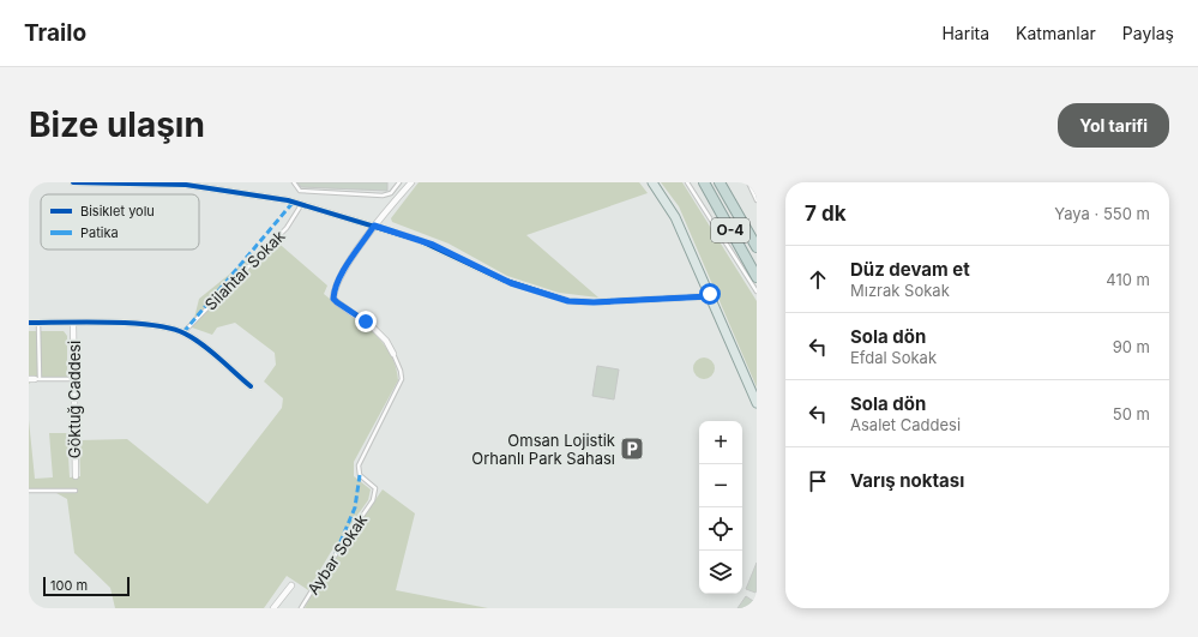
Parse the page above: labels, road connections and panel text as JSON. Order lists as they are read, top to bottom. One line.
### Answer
{"streets":{"highway":["O-4"],"street":["Göktuğ Caddesi"],"lane":["Silahtar Sokak","Aybar Sokak"]},"places":{"parking":["Omsan Lojistik Orhanlı Park Sahası"]},"legend":["Bisiklet yolu","Patika"],"scale_bar":"100 m","page":{"header":"Trailo","nav":["Harita","Katmanlar","Paylaş"],"buttons":"Yol tarifi","title":"Bize ulaşın","heading":["7 dk","Yaya · 550 m"],"list":[["Düz devam et","Mızrak Sokak","410 m"],["Sola dön","Efdal Sokak","90 m"],["Sola dön","Asalet Caddesi","50 m"],"Varış noktası"],"map_buttons":["+","−"],"scale":"100 m"}}
